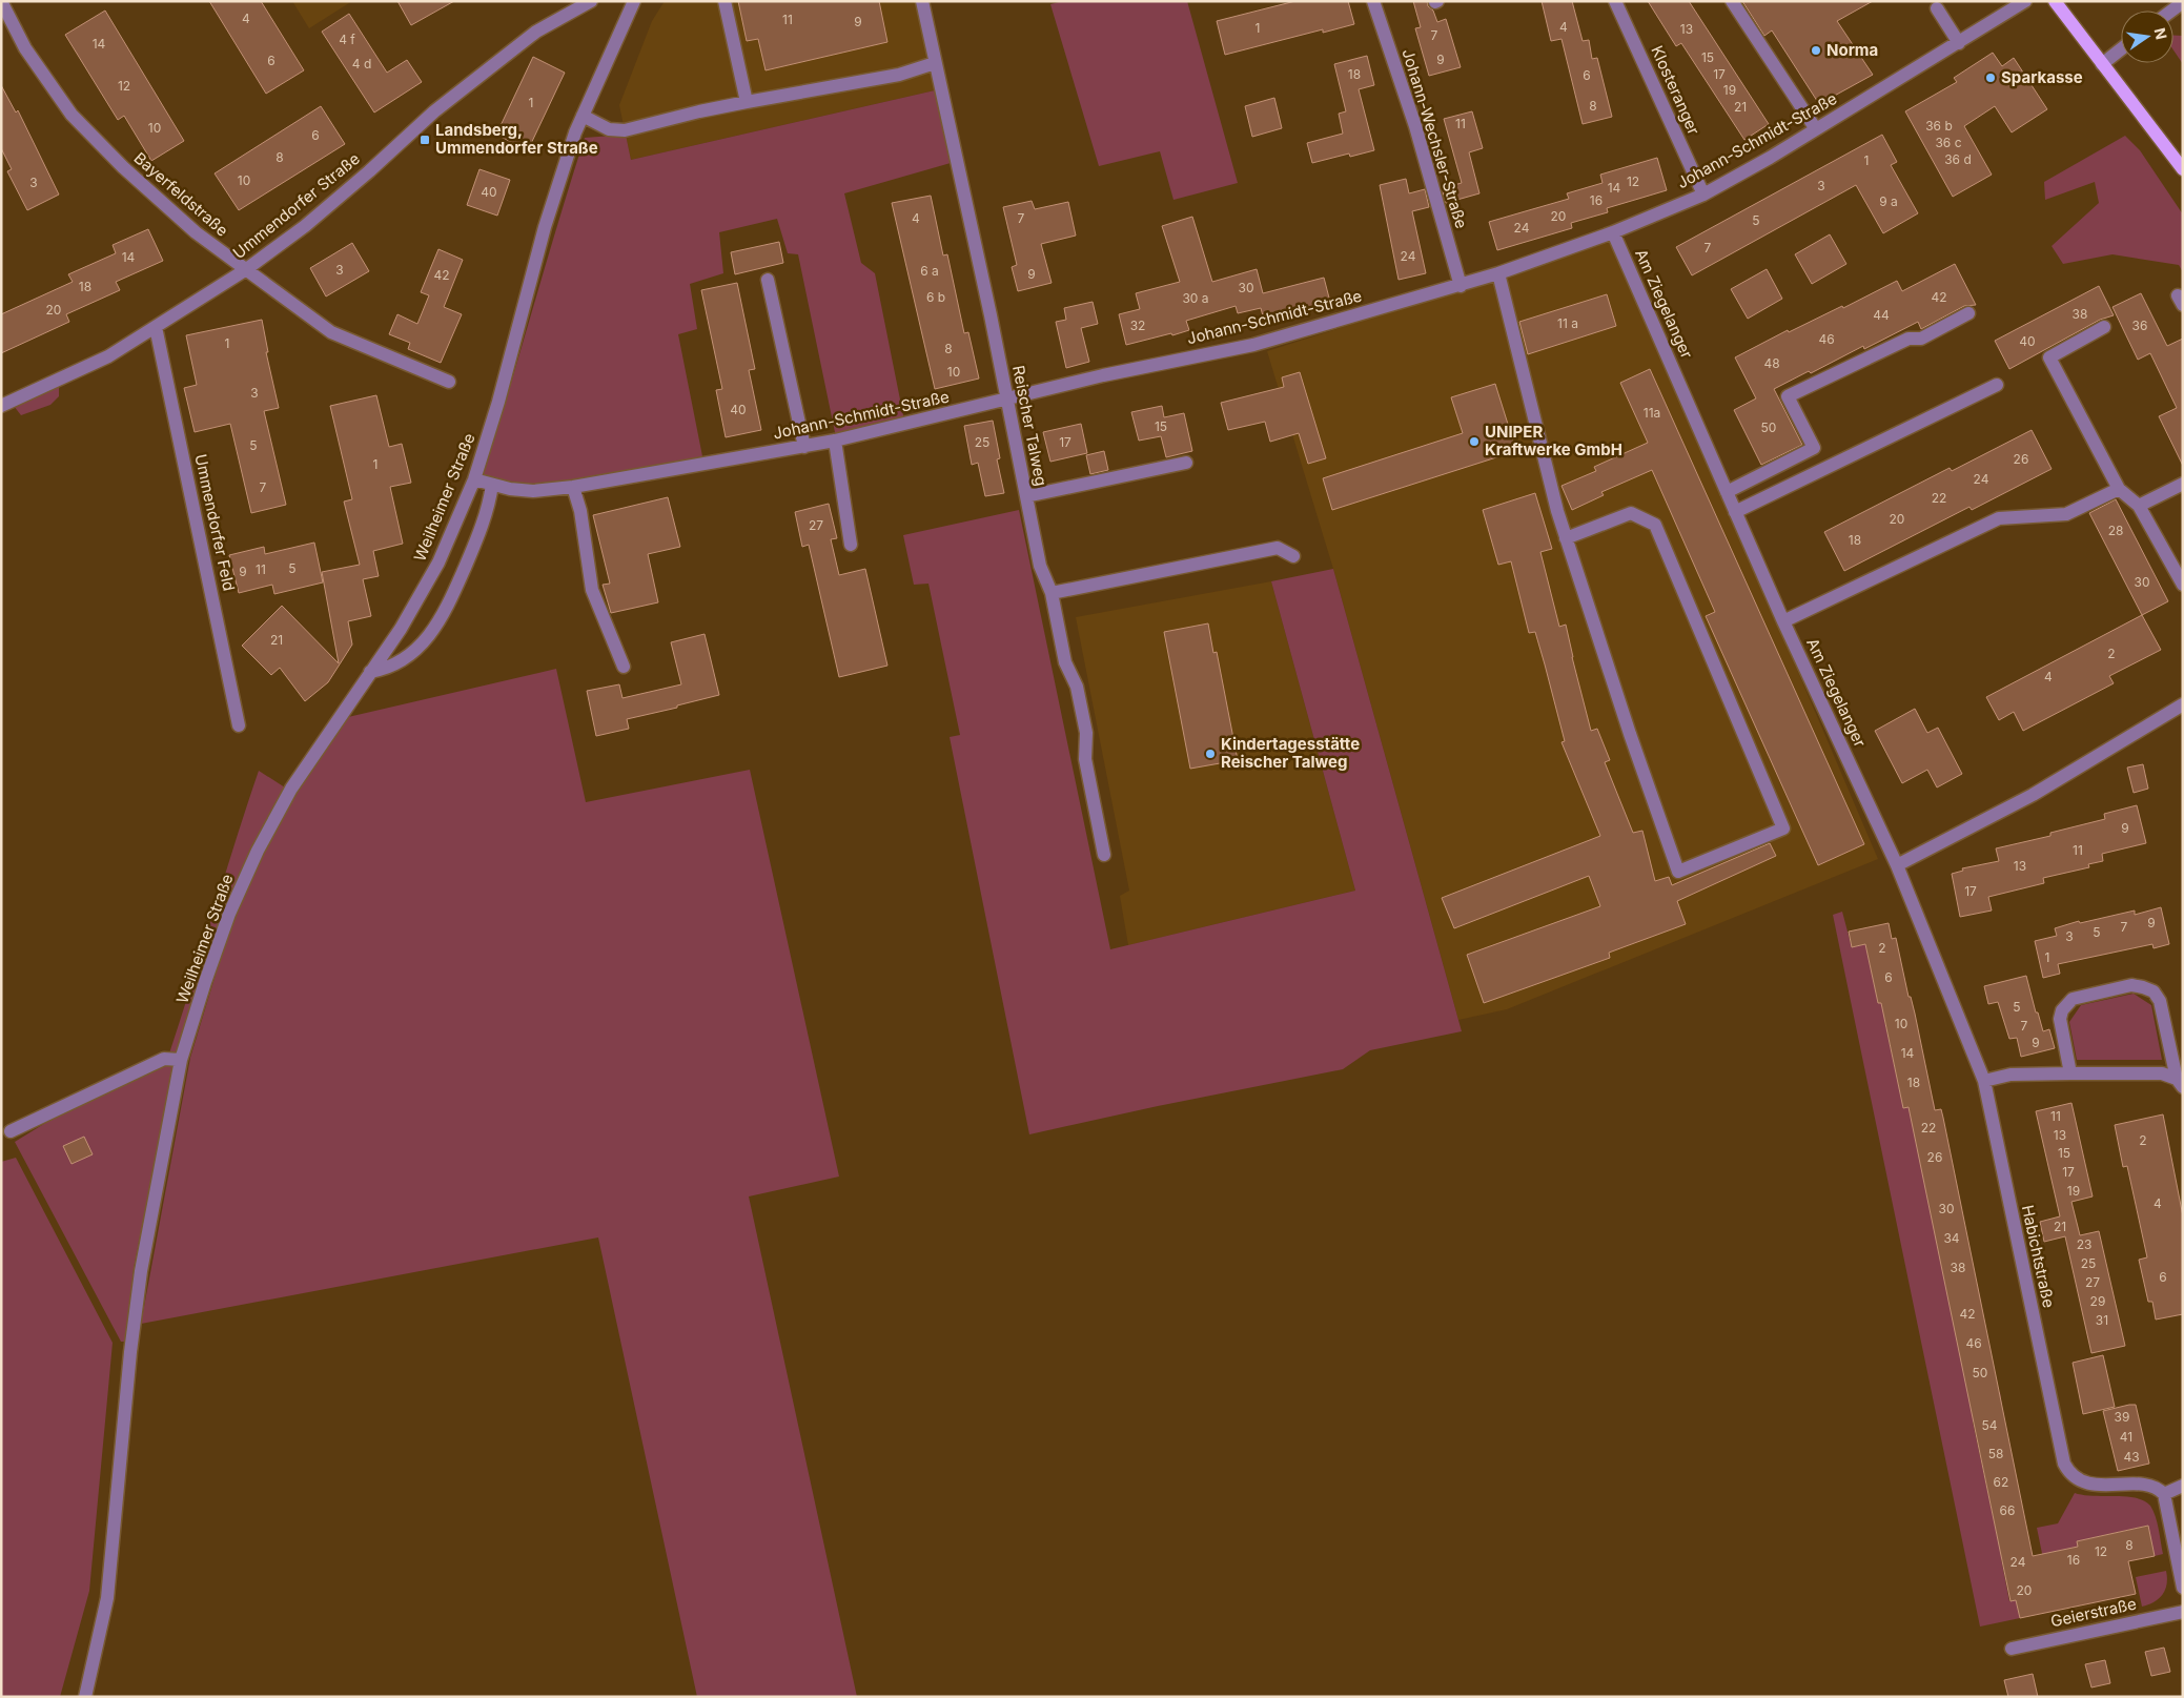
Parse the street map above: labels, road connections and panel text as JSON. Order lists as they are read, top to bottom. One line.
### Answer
{"streets":{"street":["Klosteranger","Johann-Wechsler-Straße","Johann-Schmidt-Straße","Bayerfeldstraße","Ummendorfer Straße","Am Ziegelanger","Reischer Talweg","Weilheimer Straße","Ummendorfer Feld","Habichtstraße","Geierstraße"]},"crossings":[["Klosteranger","Johann-Schmidt-Straße"],["Johann-Wechsler-Straße","Johann-Schmidt-Straße"],["Johann-Schmidt-Straße","Am Ziegelanger"],["Johann-Schmidt-Straße","Reischer Talweg"],["Johann-Schmidt-Straße","Weilheimer Straße"],["Bayerfeldstraße","Ummendorfer Straße"],["Ummendorfer Straße","Ummendorfer Feld"],["Am Ziegelanger","Habichtstraße"]],"places":{"other":["Norma","Sparkasse","UNIPER Kraftwerke GmbH","Kindertagesstätte Reischer Talweg"],"transit":["Landsberg, Ummendorfer Straße"]},"house_numbers":["4","11","9","4","1","13","7","4 f","14","15","9","6","4 d","18","17","6","12","19","1","8","21","11","36 b","10","6","36 c","8","36 d","1","10","12","3","3","14","40","16","9 a","20","4","7","5","24","7","24","14","3","6 a","9","42","18","30","6 b","42","30 a","20","38","44","11 a","32","36","46","40","1","8","48","10","3","40","11a","15","50","25","17","5","26","1","24","7","22","20","27","28","18","5","11","9","30","21","2","4","9","11","13","17","9","7","5","3","2","1","6","5","10","7","9","14","18","11","22","13","2","15","26","17","19","4","30","21","34","23","25","38","6","27","29","42","31","46","50","39","54","41","58","43","62","66","8","12","16","24","20"],"north":"right"}
